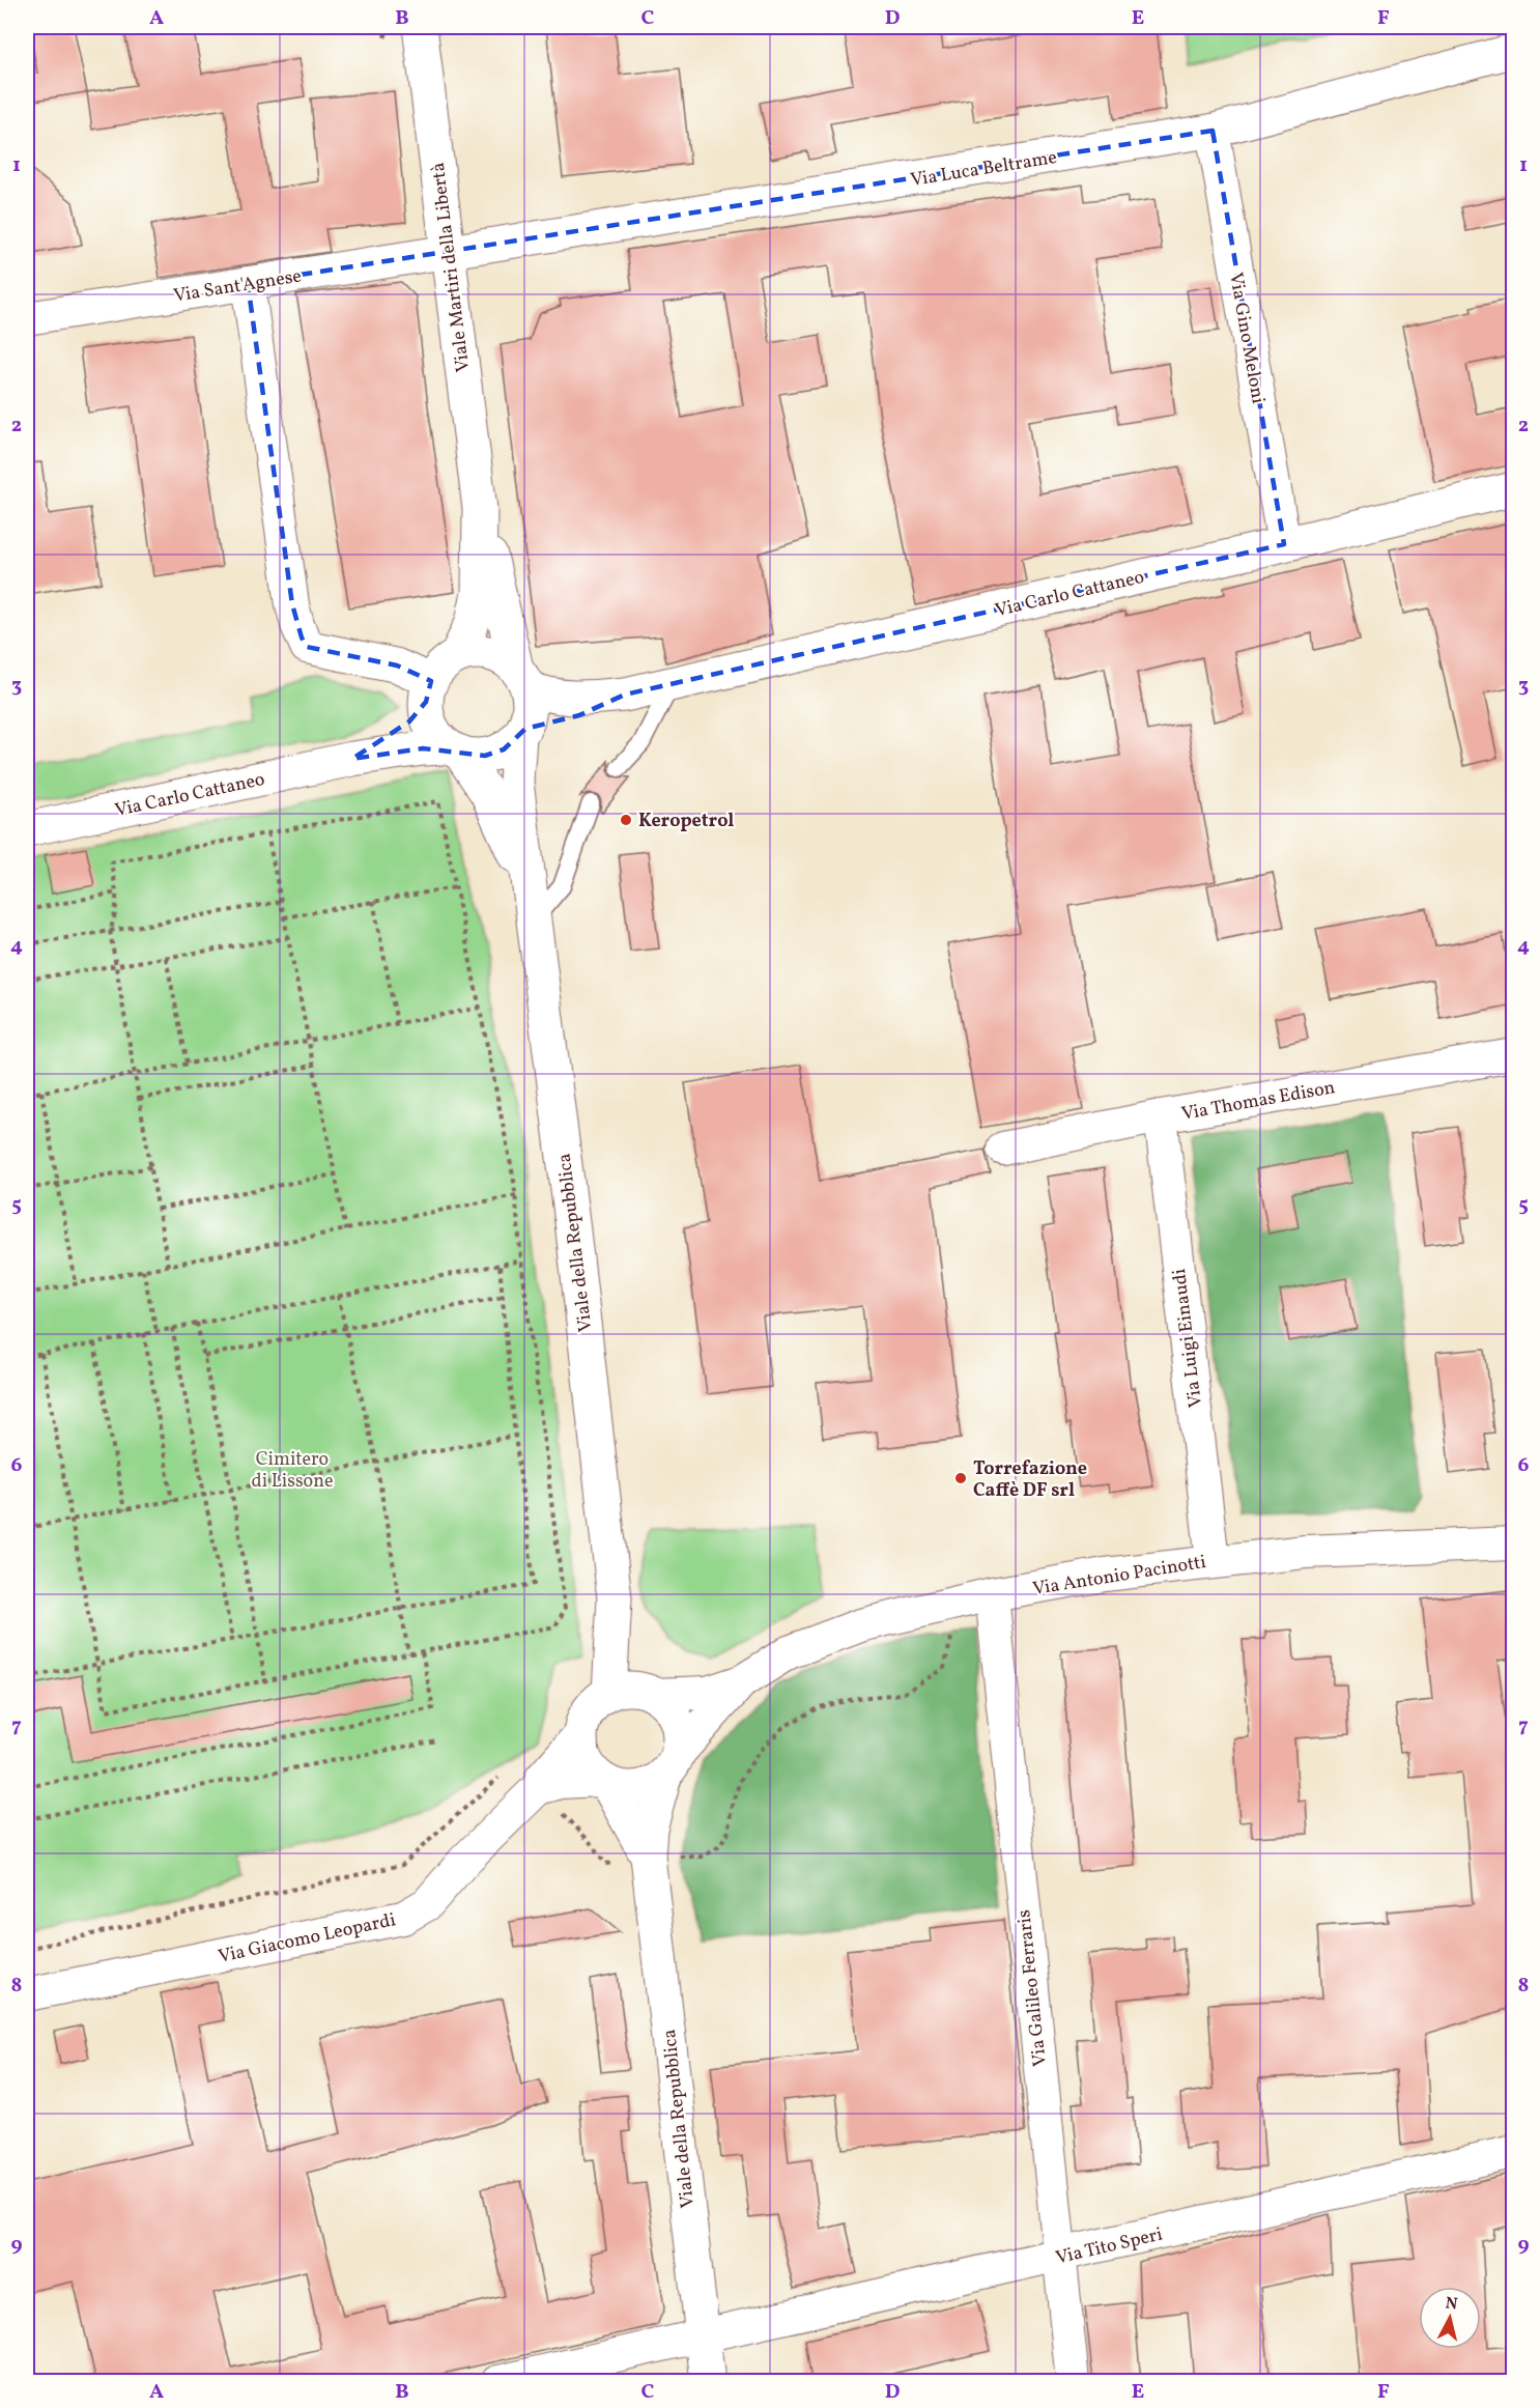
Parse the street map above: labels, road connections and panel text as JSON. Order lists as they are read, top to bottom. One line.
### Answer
{"streets":{"street":["Via Luca Beltrame","Viale Martiri della Libertà","Via Sant'Agnese","Via Gino Meloni","Via Carlo Cattaneo","Via Thomas Edison","Viale della Repubblica","Via Luigi Einaudi","Via Antonio Pacinotti","Via Giacomo Leopardi","Via Galileo Ferraris","Via Tito Speri"]},"crossings":[["Via Luca Beltrame","Viale Martiri della Libertà"],["Via Luca Beltrame","Via Sant'Agnese"],["Via Luca Beltrame","Via Gino Meloni"],["Viale Martiri della Libertà","Via Sant'Agnese"],["Viale Martiri della Libertà","Via Carlo Cattaneo"],["Viale Martiri della Libertà","Viale della Repubblica"],["Via Gino Meloni","Via Carlo Cattaneo"],["Via Carlo Cattaneo","Viale della Repubblica"],["Via Thomas Edison","Via Luigi Einaudi"],["Viale della Repubblica","Via Antonio Pacinotti"],["Viale della Repubblica","Via Giacomo Leopardi"],["Viale della Repubblica","Via Tito Speri"],["Via Luigi Einaudi","Via Antonio Pacinotti"],["Via Antonio Pacinotti","Via Giacomo Leopardi"],["Via Antonio Pacinotti","Via Galileo Ferraris"],["Via Galileo Ferraris","Via Tito Speri"]],"parks":["Cimitero di Lissone"],"places":["Keropetrol","Torrefazione Caffè DF srl"],"north":"top","grid":{"columns":["A","B","C","D","E","F"],"rows":["1","2","3","4","5","6","7","8","9"]}}
